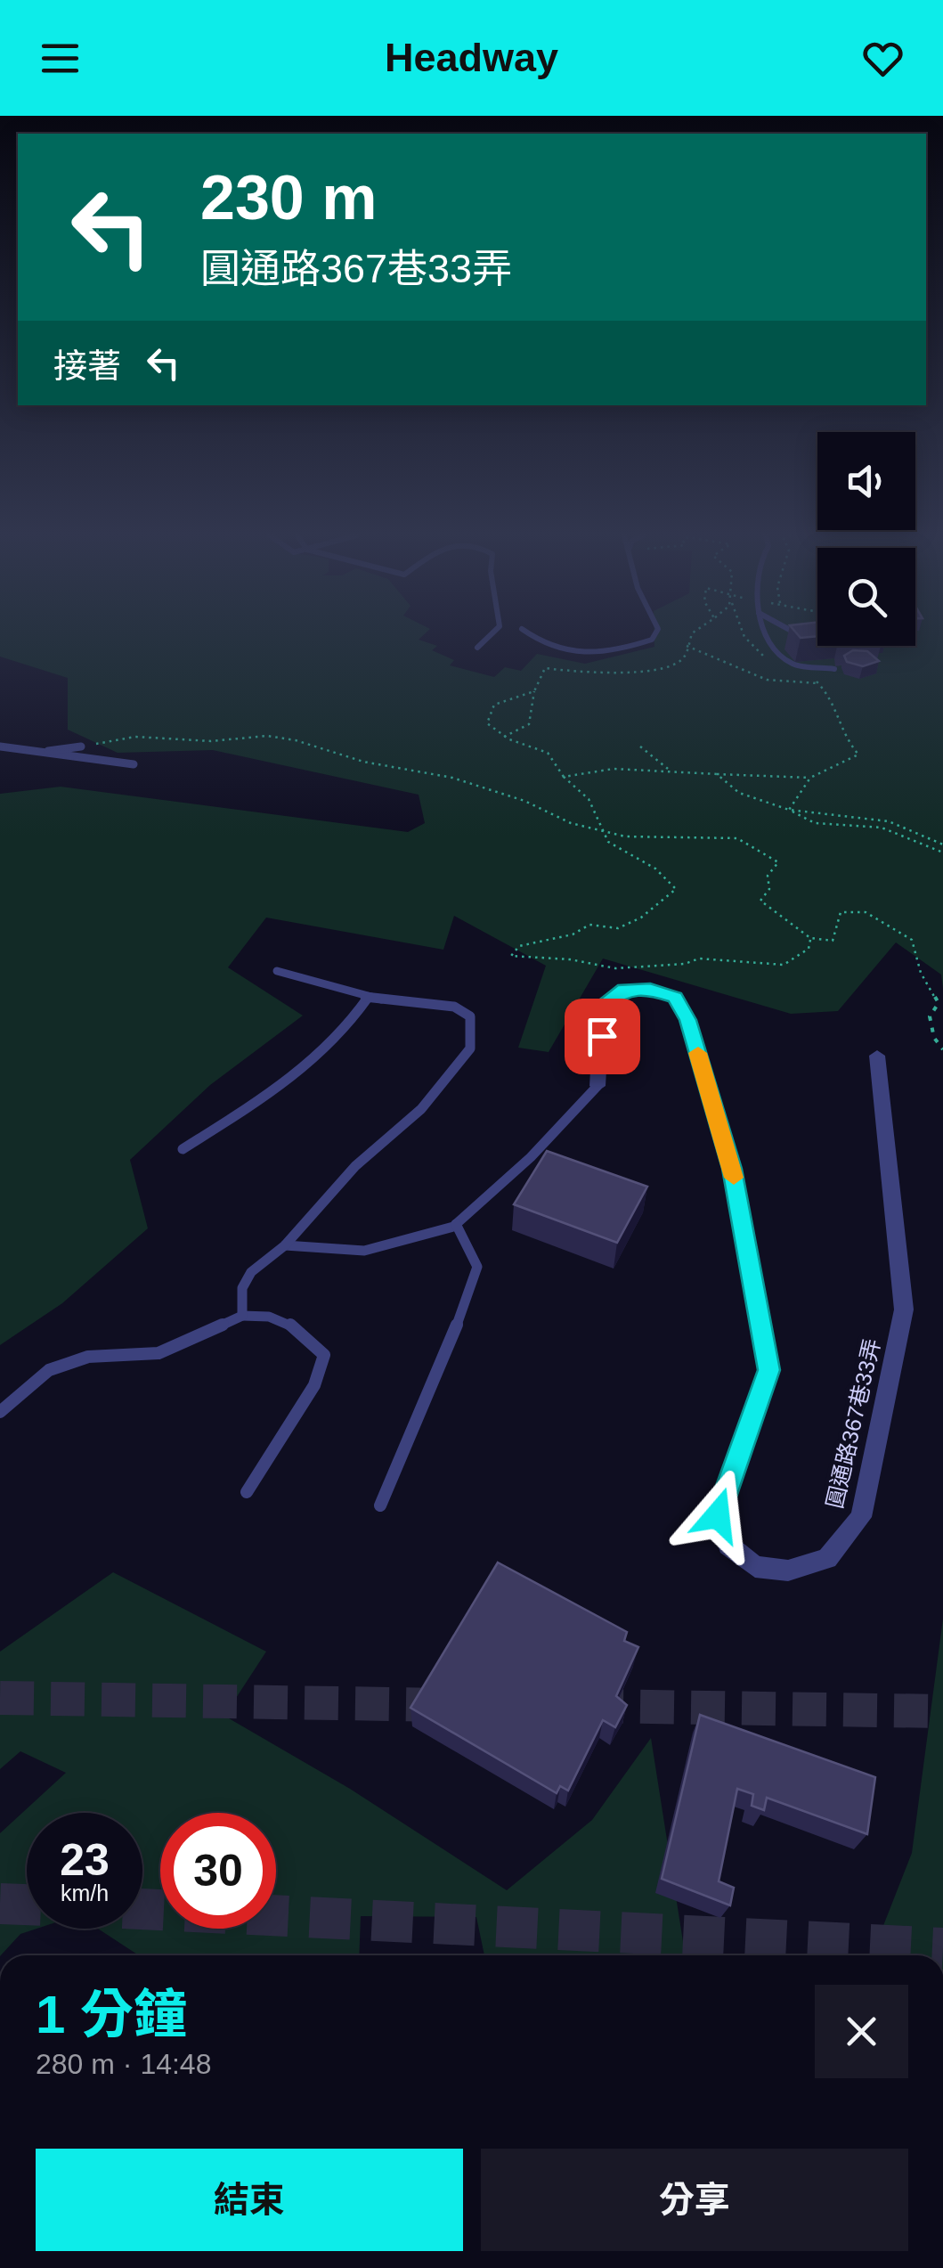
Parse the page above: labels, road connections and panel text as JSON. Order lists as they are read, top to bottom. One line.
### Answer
{"streets":{"street":["圓通路367巷33弄"]},"page":{"header":"Headway","turn":["230 m","圓通路367巷33弄"],"then":"接著","speed":"23 km/h","limit":"30","heading":["1 分鐘","280 m · 14:48"],"buttons":["結束","分享"]}}
